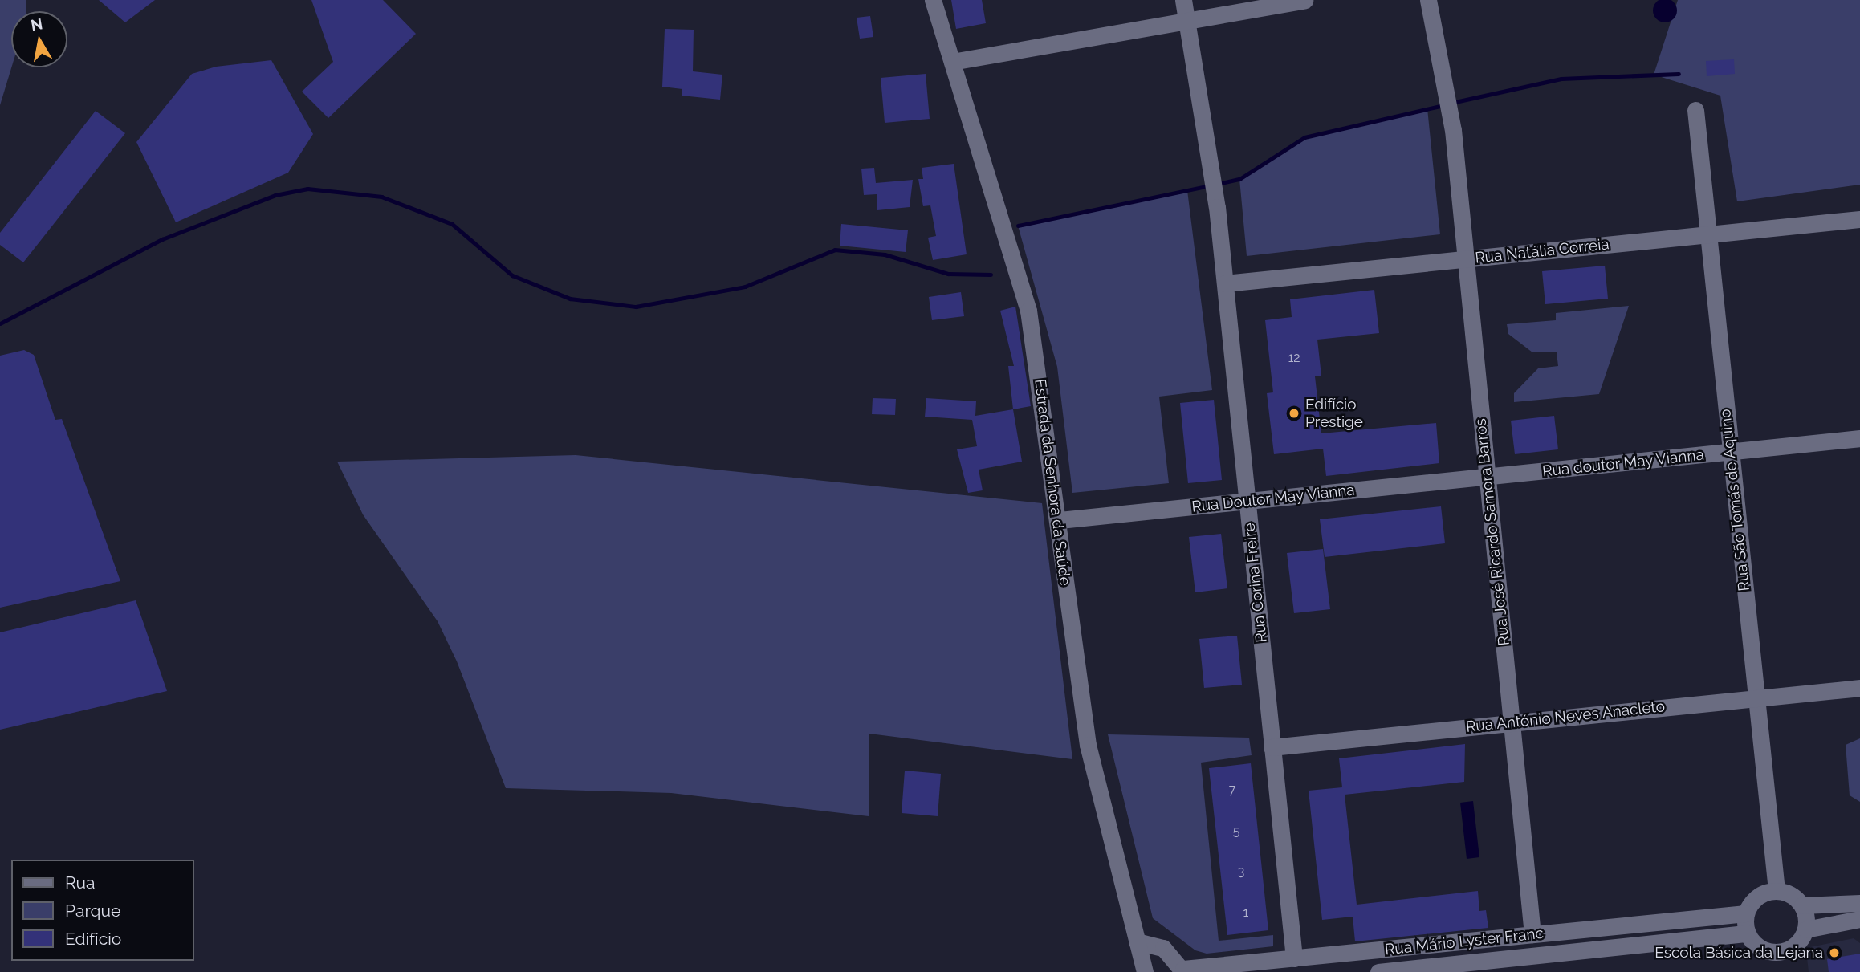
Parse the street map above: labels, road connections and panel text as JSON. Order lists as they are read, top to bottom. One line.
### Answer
{"streets":{"street":["Rua Natália Correia","Rua doutor May Vianna","Estrada da Senhora da Saúde","Rua Doutor May Vianna","Rua São Tomás de Aquino","Rua José Ricardo Samora Barros","Rua Corina Freire","Rua António Neves Anacleto","Rua Mário Lyster Franc"]},"crossings":[["Rua Natália Correia","Rua São Tomás de Aquino"],["Rua Natália Correia","Rua José Ricardo Samora Barros"],["Rua Natália Correia","Rua Corina Freire"],["Rua doutor May Vianna","Rua Doutor May Vianna"],["Rua doutor May Vianna","Rua São Tomás de Aquino"],["Rua doutor May Vianna","Rua José Ricardo Samora Barros"],["Estrada da Senhora da Saúde","Rua Doutor May Vianna"],["Rua Doutor May Vianna","Rua José Ricardo Samora Barros"],["Rua Doutor May Vianna","Rua Corina Freire"],["Rua São Tomás de Aquino","Rua António Neves Anacleto"],["Rua São Tomás de Aquino","Rua Mário Lyster Franc"],["Rua José Ricardo Samora Barros","Rua António Neves Anacleto"],["Rua José Ricardo Samora Barros","Rua Mário Lyster Franc"],["Rua Corina Freire","Rua António Neves Anacleto"],["Rua Corina Freire","Rua Mário Lyster Franc"]],"places":["Edifício Prestige","Escola Básica da Lejana"],"house_numbers":["12","7","5","3","1"],"legend":["Rua","Parque","Edifício"],"north":"top"}
